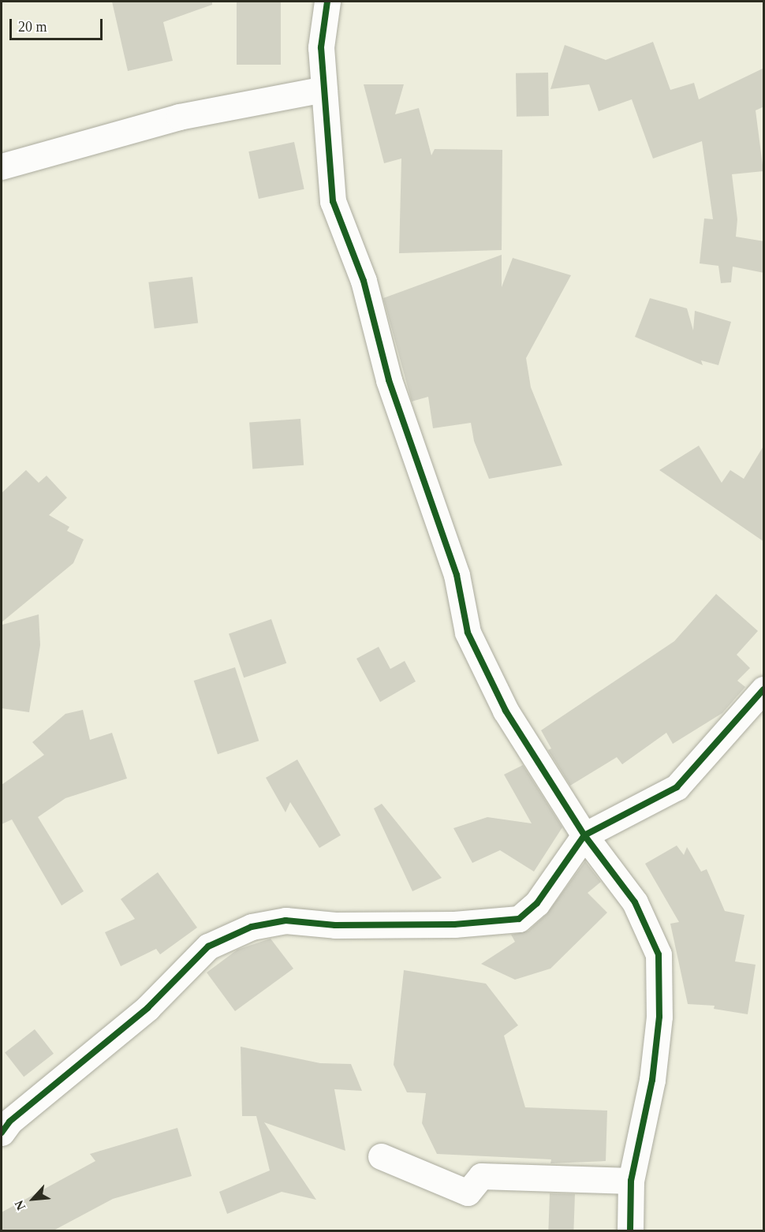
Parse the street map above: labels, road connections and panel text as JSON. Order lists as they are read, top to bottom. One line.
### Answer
{"scale_bar":"20 m","north":"bottom left"}
